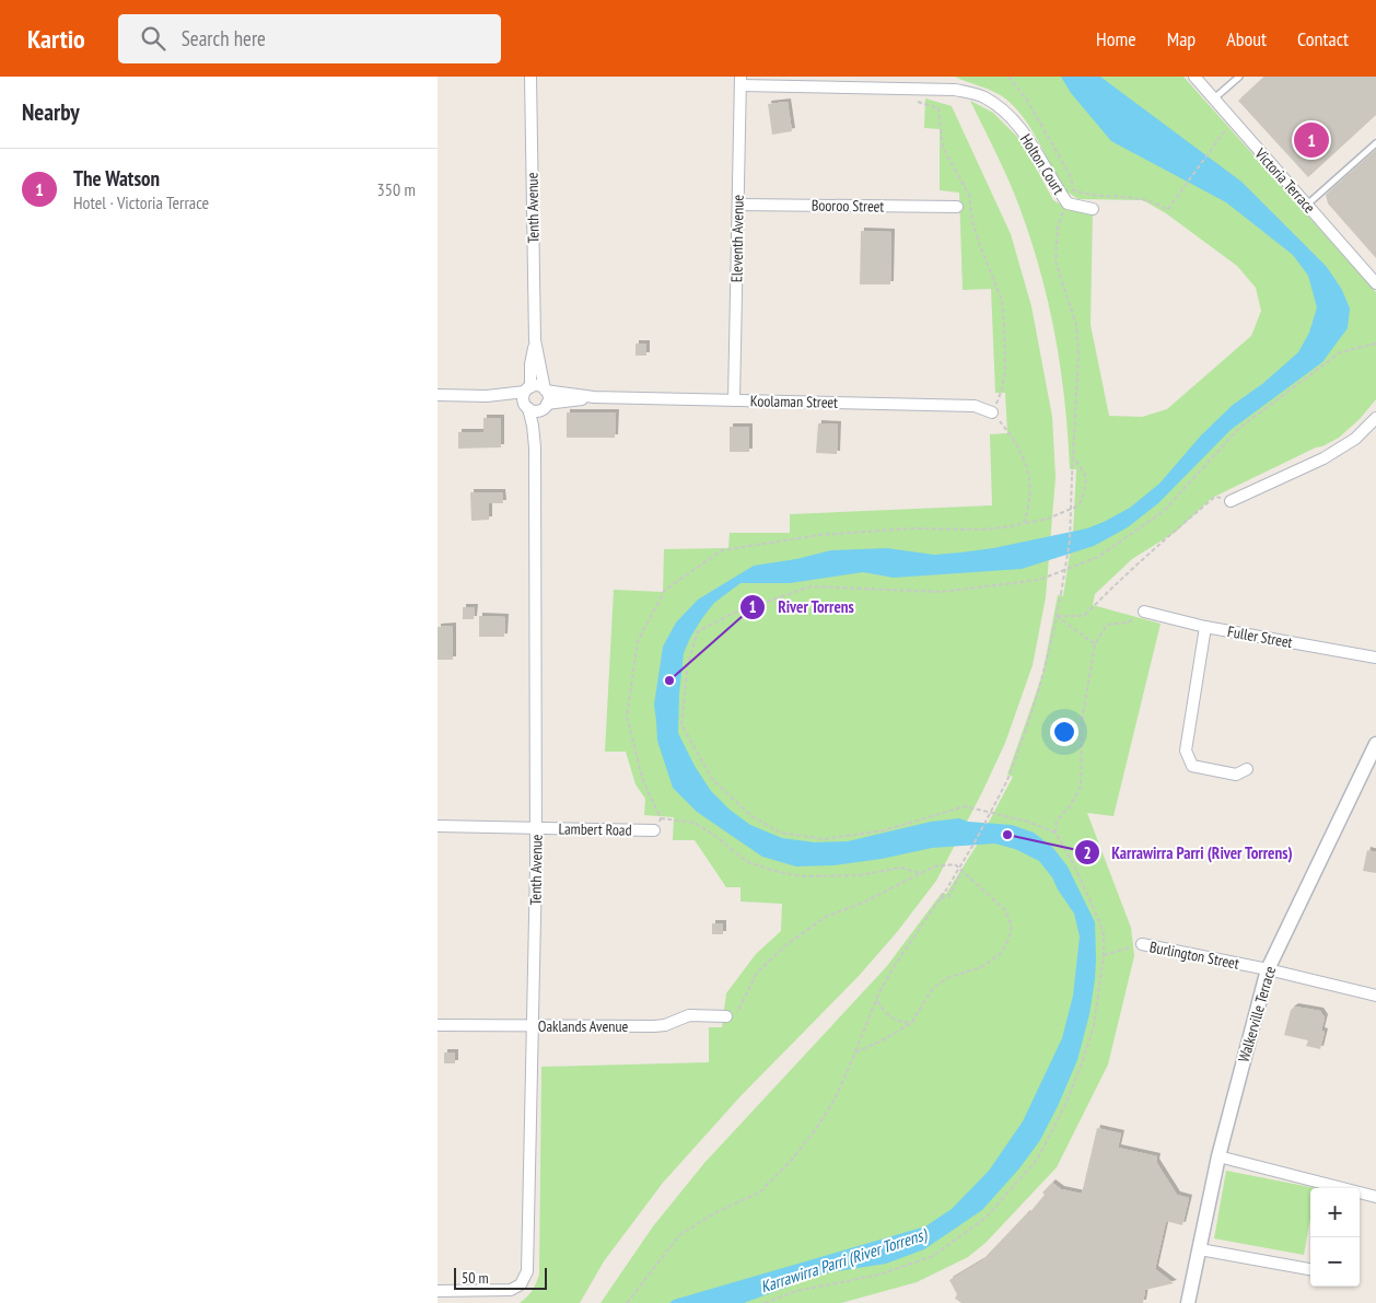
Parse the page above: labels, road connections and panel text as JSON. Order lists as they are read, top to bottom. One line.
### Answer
{"streets":{"street":["Holton Court","Victoria Terrace","Booroo Street","Tenth Avenue","Eleventh Avenue","Koolaman Street","Fuller Street","Lambert Road","Burlington Street","Walkerville Terrace","Oaklands Avenue"]},"crossings":[["Holton Court","Eleventh Avenue"],["Booroo Street","Eleventh Avenue"],["Tenth Avenue","Koolaman Street"],["Tenth Avenue","Lambert Road"],["Tenth Avenue","Oaklands Avenue"],["Eleventh Avenue","Koolaman Street"],["Burlington Street","Walkerville Terrace"]],"water":["Karrawirra Parri (River Torrens)"],"places":["River Torrens","Karrawirra Parri (River Torrens)"],"scale_bar":"50 m","page":{"header":"Kartio","search":"Search here","nav":["Home","Map","About","Contact"],"heading":"Nearby","pins":"1","list":[{"mark":"1","name":"The Watson","note":"Hotel · Victoria Terrace","value":"350 m"}],"map_buttons":["+","−"],"scale":"50 m"}}
